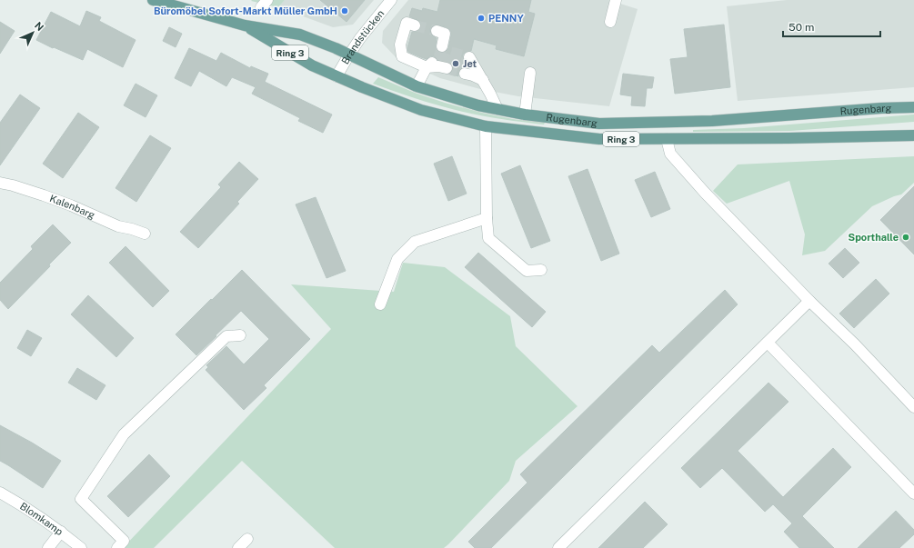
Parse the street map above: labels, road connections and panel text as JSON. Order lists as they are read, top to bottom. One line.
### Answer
{"streets":{"main road":["Ring 3","Rugenbarg"],"street":["Brandstücken","Kalenbarg","Blomkamp"]},"crossings":[["Brandstücken","Rugenbarg"]],"places":["Büromöbel Sofort-Markt Müller GmbH","PENNY","Jet","Sporthalle"],"scale_bar":"50 m","north":"top right"}
